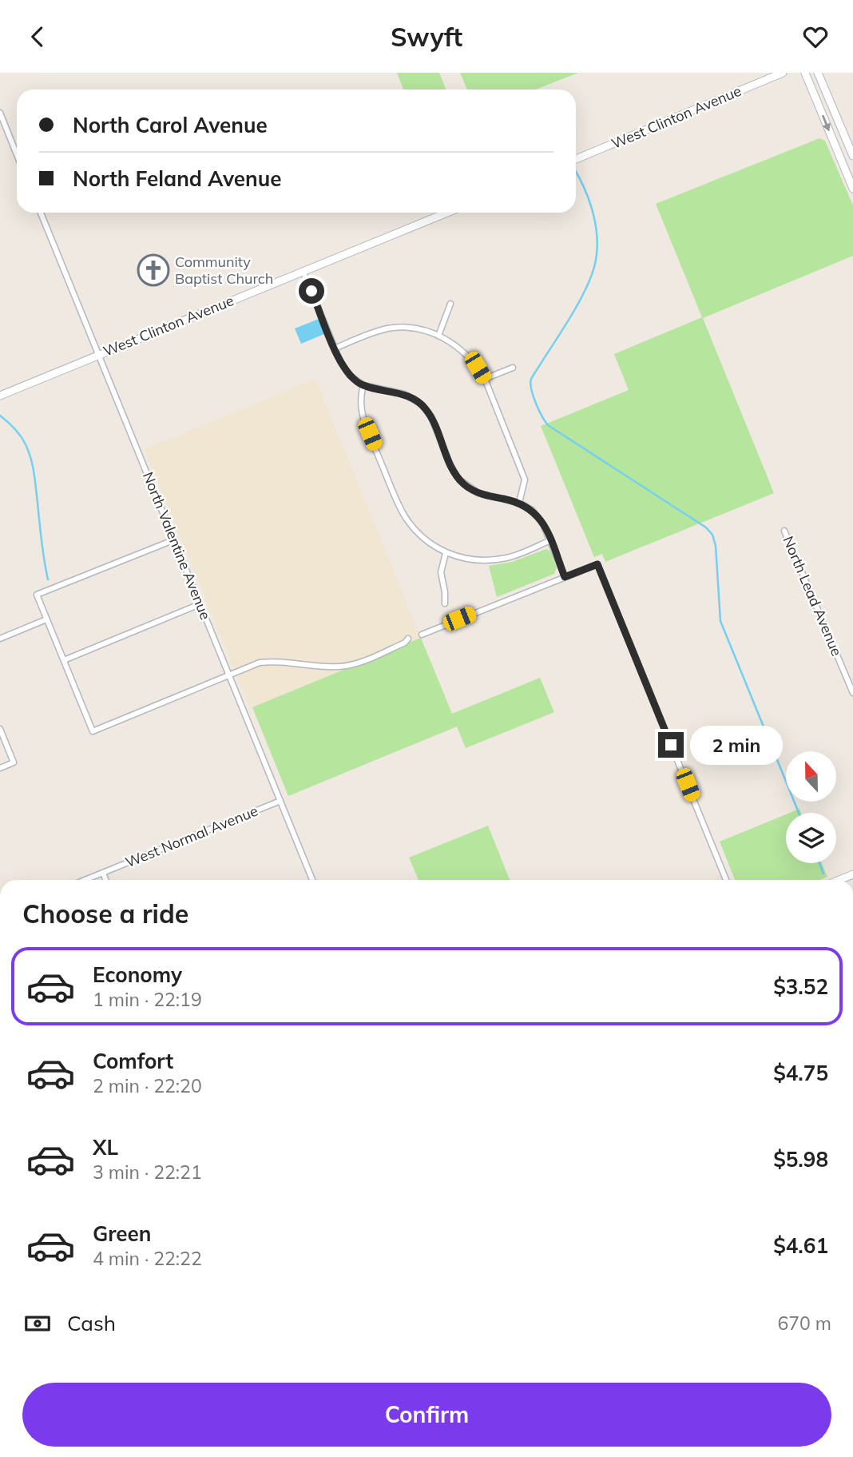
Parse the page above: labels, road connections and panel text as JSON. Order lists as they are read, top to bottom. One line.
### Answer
{"streets":{"main road":["West Clinton Avenue"],"street":["North Valentine Avenue","North Lead Avenue","West Normal Avenue"]},"crossings":[["West Clinton Avenue","North Valentine Avenue"],["North Valentine Avenue","West Normal Avenue"]],"places":{"church":["Community Baptist Church"]},"north":"top","page":{"header":"Swyft","banner":["North Carol Avenue","North Feland Avenue"],"bubble":"2 min","heading":"Choose a ride","list":[{"name":"Economy","note":"1 min · 22:19","value":"$3.52"},{"name":"Comfort","note":"2 min · 22:20","value":"$4.75"},{"name":"XL","note":"3 min · 22:21","value":"$5.98"},{"name":"Green","note":"4 min · 22:22","value":"$4.61"}],"pay":["Cash","670 m"],"buttons":"Confirm"}}
